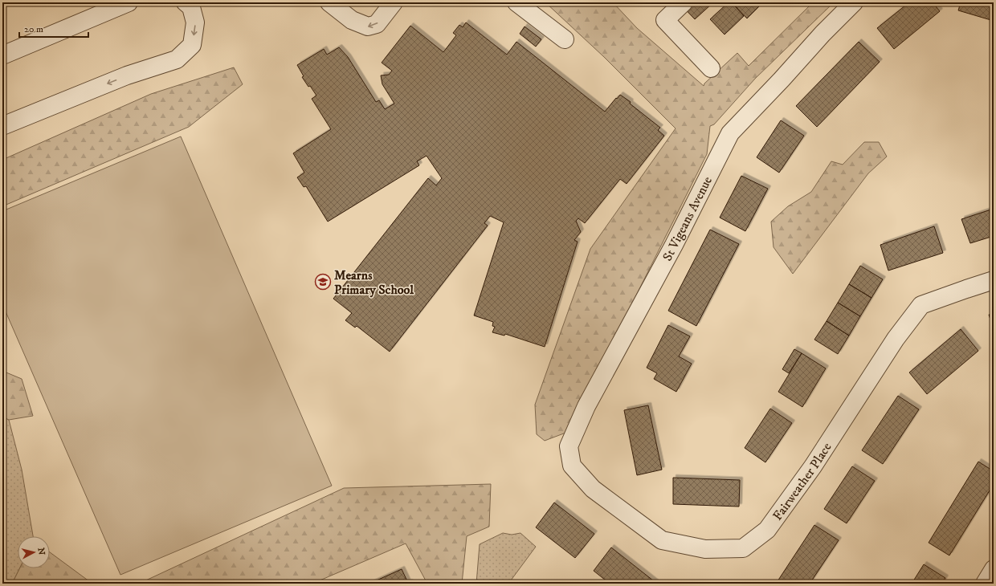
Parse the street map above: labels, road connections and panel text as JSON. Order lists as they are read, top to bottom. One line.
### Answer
{"streets":{"street":["St Vigeans Avenue","Fairweather Place"]},"crossings":[["St Vigeans Avenue","Fairweather Place"]],"places":{"school or university":["Mearns Primary School"]},"scale_bar":"20 m","north":"right"}
